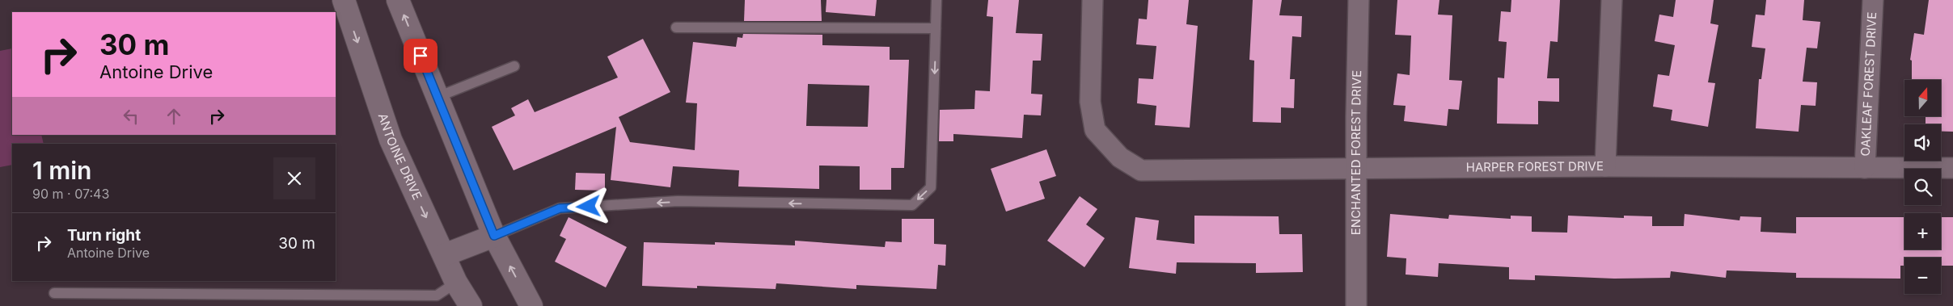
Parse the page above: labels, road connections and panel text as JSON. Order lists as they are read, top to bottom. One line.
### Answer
{"streets":{"main road":["ANTOINE DRIVE"],"street":["OAKLEAF FOREST DRIVE","ENCHANTED FOREST DRIVE","HARPER FOREST DRIVE"]},"crossings":[["OAKLEAF FOREST DRIVE","HARPER FOREST DRIVE"],["ENCHANTED FOREST DRIVE","HARPER FOREST DRIVE"]],"north":"top","page":{"turn":["30 m","Antoine Drive"],"map_buttons":["+","−"],"heading":["1 min","90 m · 07:43"],"list":[{"name":"Turn right","note":"Antoine Drive","value":"30 m"}]}}
